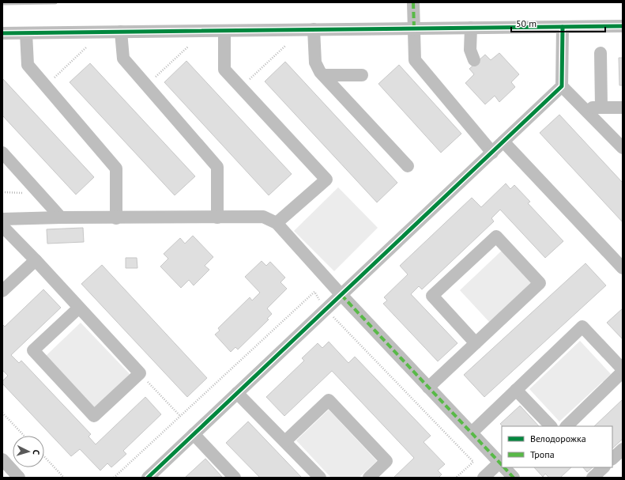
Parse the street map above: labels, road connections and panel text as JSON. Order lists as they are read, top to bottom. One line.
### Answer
{"legend":["Велодорожка","Тропа"],"scale_bar":"50 m","north":"right"}
